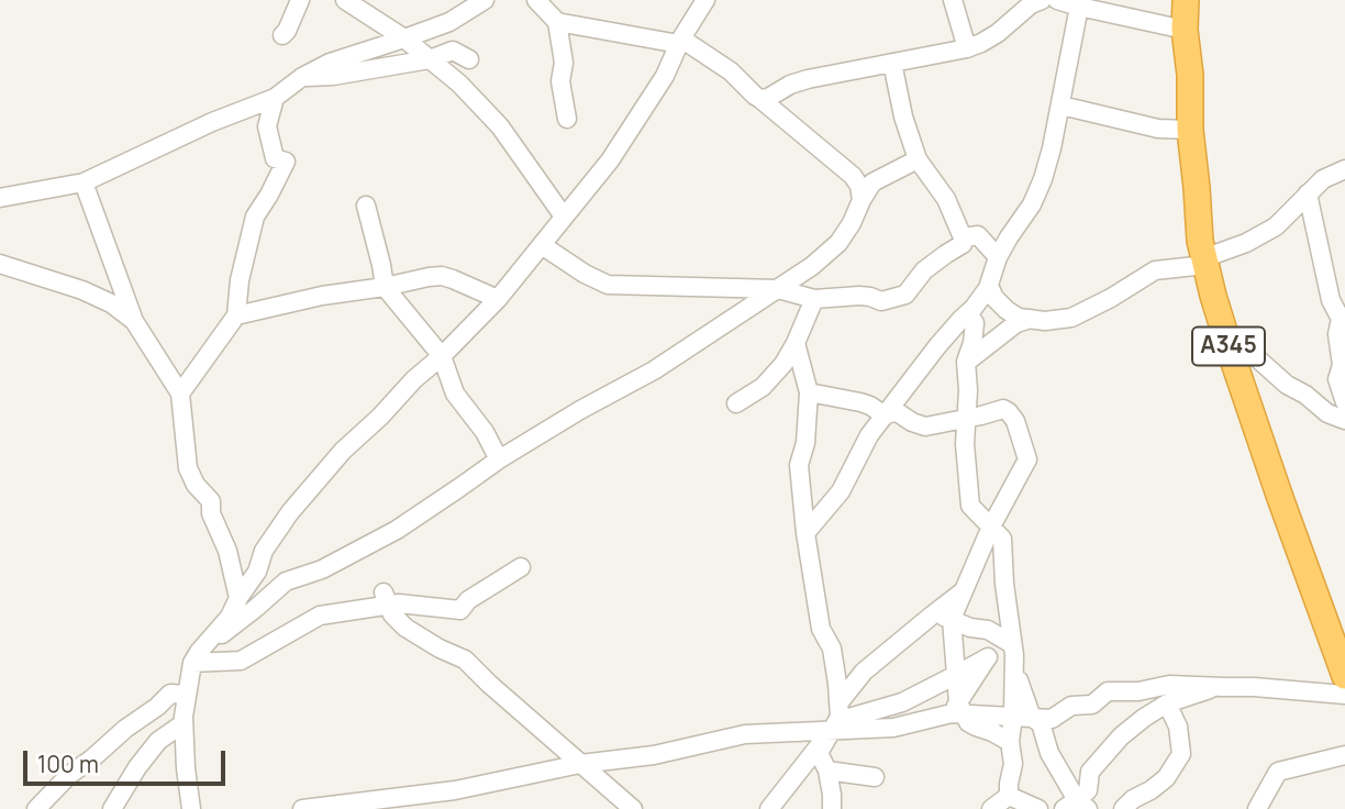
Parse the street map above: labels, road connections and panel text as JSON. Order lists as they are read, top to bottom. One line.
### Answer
{"streets":{"highway":["A345"]},"scale_bar":"100 m"}
